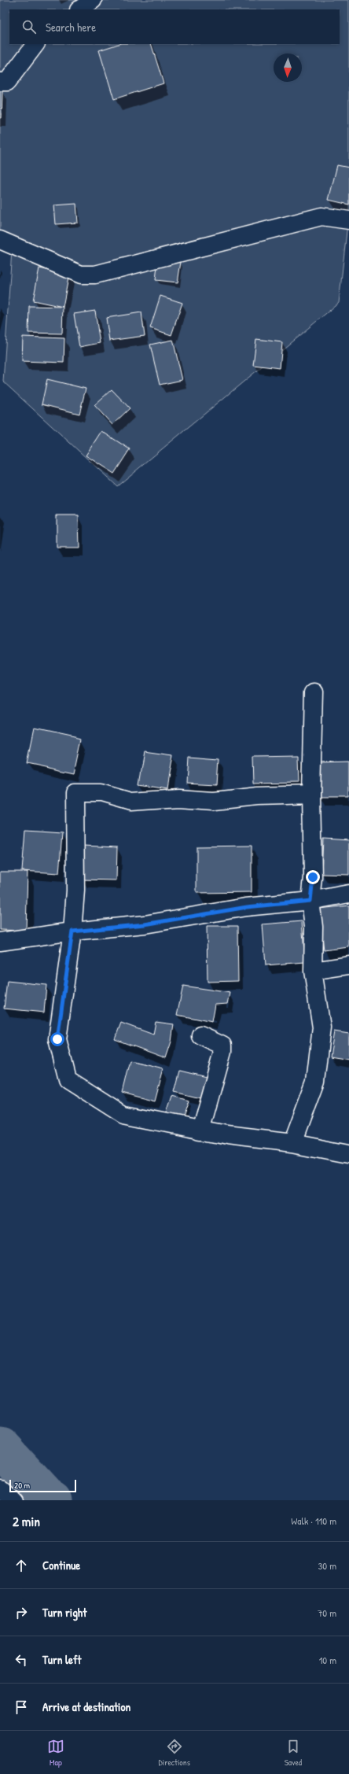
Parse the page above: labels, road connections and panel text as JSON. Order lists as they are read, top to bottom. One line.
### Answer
{"scale_bar":"20 m","north":"bottom","page":{"search":"Search here","scale":"20 m","heading":["2 min","Walk · 110 m"],"list":[["Continue","30 m"],["Turn right","70 m"],["Turn left","10 m"],"Arrive at destination"],"nav":["Map","Directions","Saved"]}}
